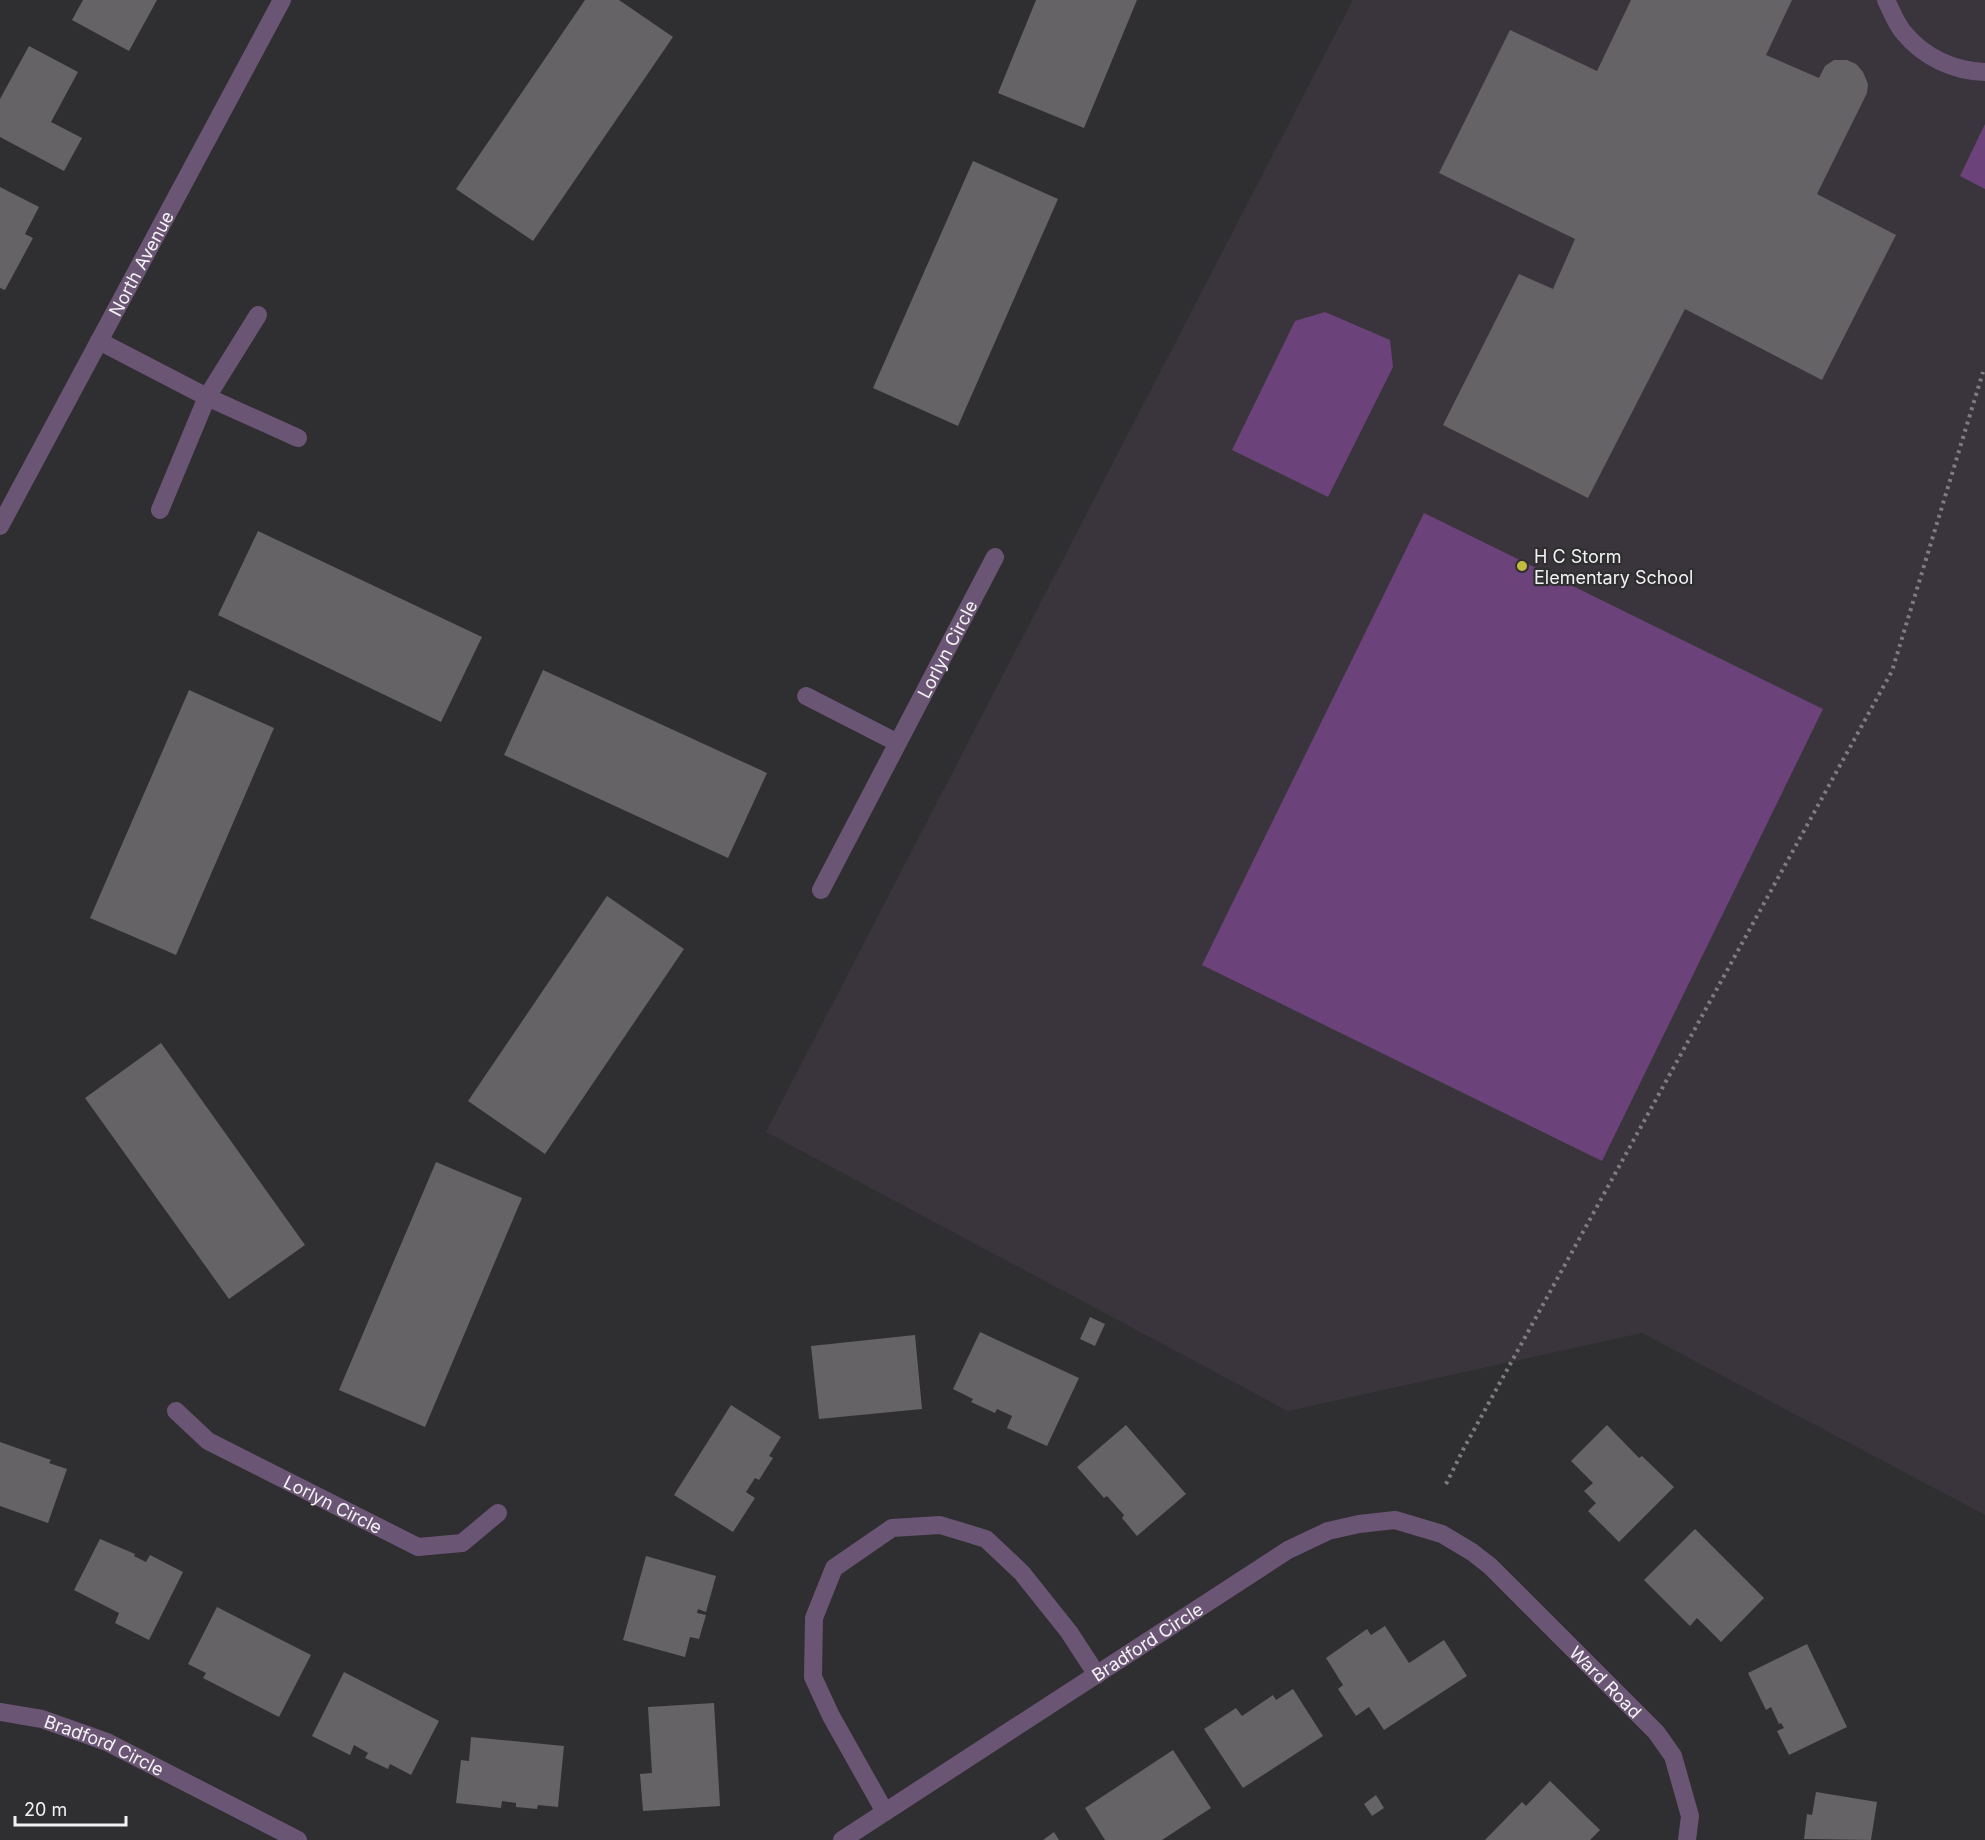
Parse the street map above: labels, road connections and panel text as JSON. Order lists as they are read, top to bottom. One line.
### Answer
{"streets":{"street":["North Avenue","Lorlyn Circle","Bradford Circle","Ward Road"]},"crossings":[["Bradford Circle","Ward Road"]],"places":["H C Storm Elementary School"],"scale_bar":"20 m"}
